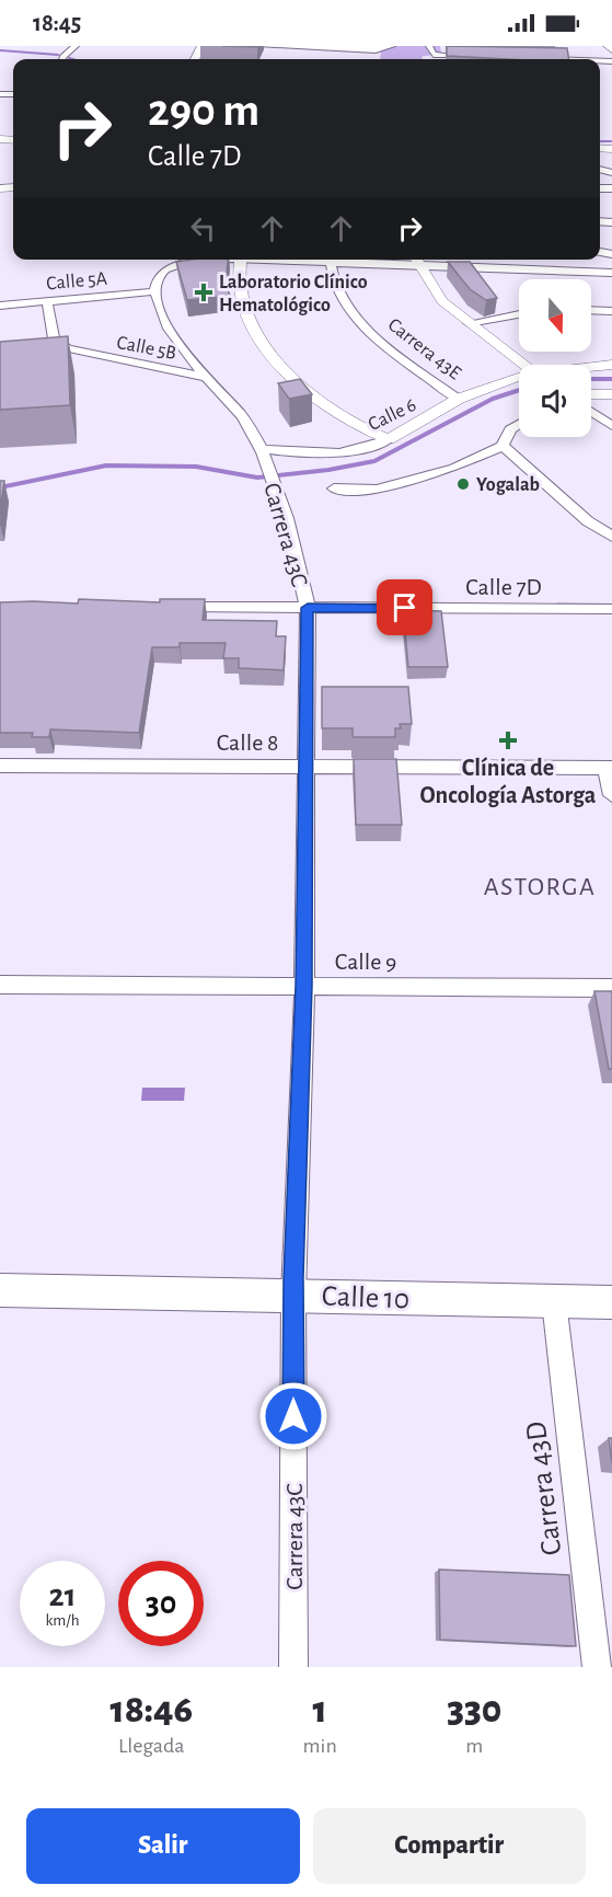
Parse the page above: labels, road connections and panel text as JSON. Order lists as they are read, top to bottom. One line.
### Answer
{"streets":{"main road":["Calle 10"],"street":["Calle 5A","Calle 5B","Carrera 43E","Calle 6","Carrera 43C","Calle 7D","Calle 8","Calle 9","Carrera 43D"]},"crossings":[["Calle 5A","Calle 5B"],["Calle 5A","Carrera 43C"],["Calle 5B","Carrera 43C"],["Carrera 43E","Calle 6"],["Calle 6","Carrera 43C"],["Carrera 43C","Calle 7D"],["Carrera 43C","Calle 8"],["Carrera 43C","Calle 9"],["Carrera 43C","Calle 10"],["Calle 10","Carrera 43D"]],"districts":["ASTORGA"],"places":{"health":["Laboratorio Clínico Hematológico","Clínica de Oncología Astorga"],"other":["Yogalab"]},"north":"bottom","page":{"status":"18:45","turn":["290 m","Calle 7D"],"speed":"21 km/h","limit":"30","eta":["18:46","Llegada","1","min","330","m"],"buttons":["Salir","Compartir"]}}
